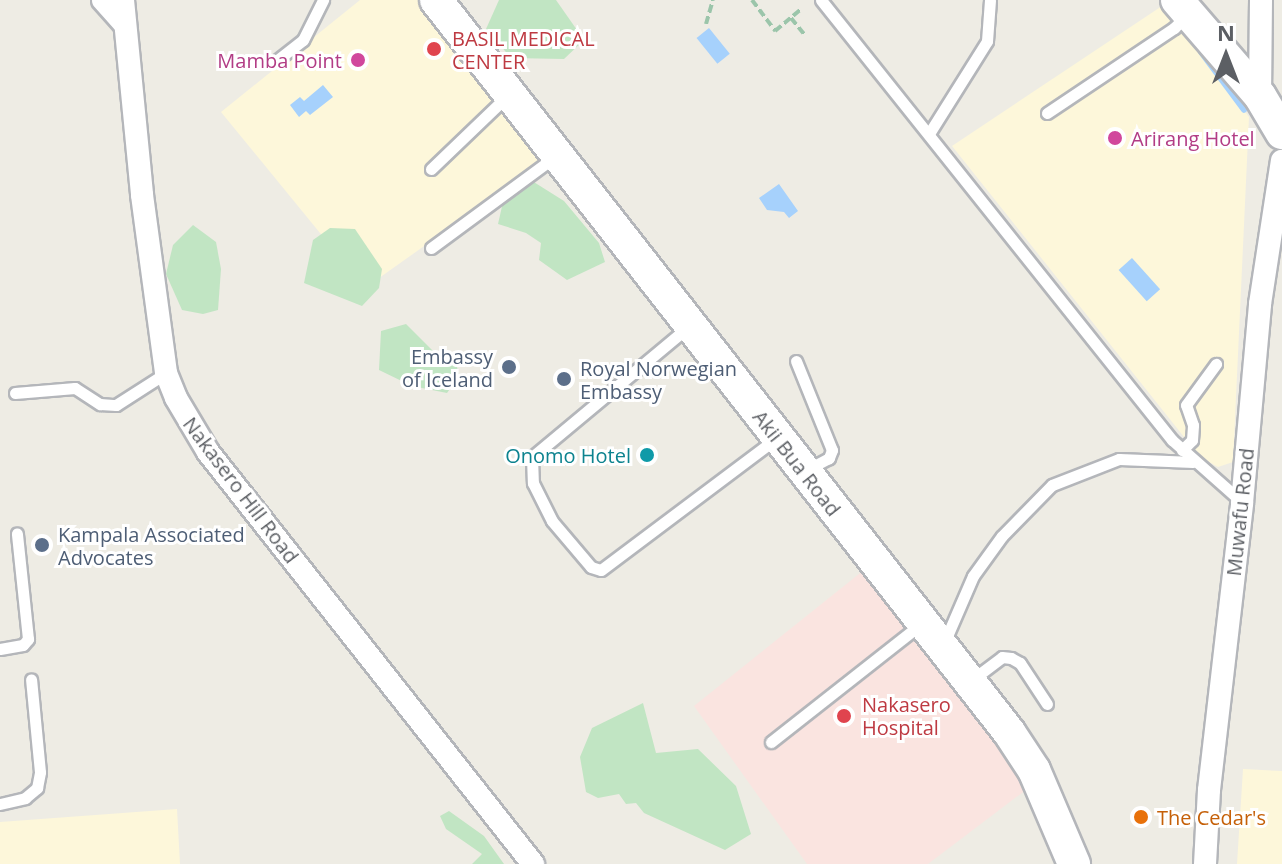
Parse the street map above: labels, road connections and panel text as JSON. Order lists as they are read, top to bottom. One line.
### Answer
{"streets":{"street":["Akii Bua Road","Nakasero Hill Road","Muwafu Road"]},"places":["BASIL MEDICAL CENTER","Mamba Point","Arirang Hotel","Embassy of Iceland","Royal Norwegian Embassy","Onomo Hotel","Kampala Associated Advocates","Nakasero Hospital","The Cedar's"],"north":"top"}
